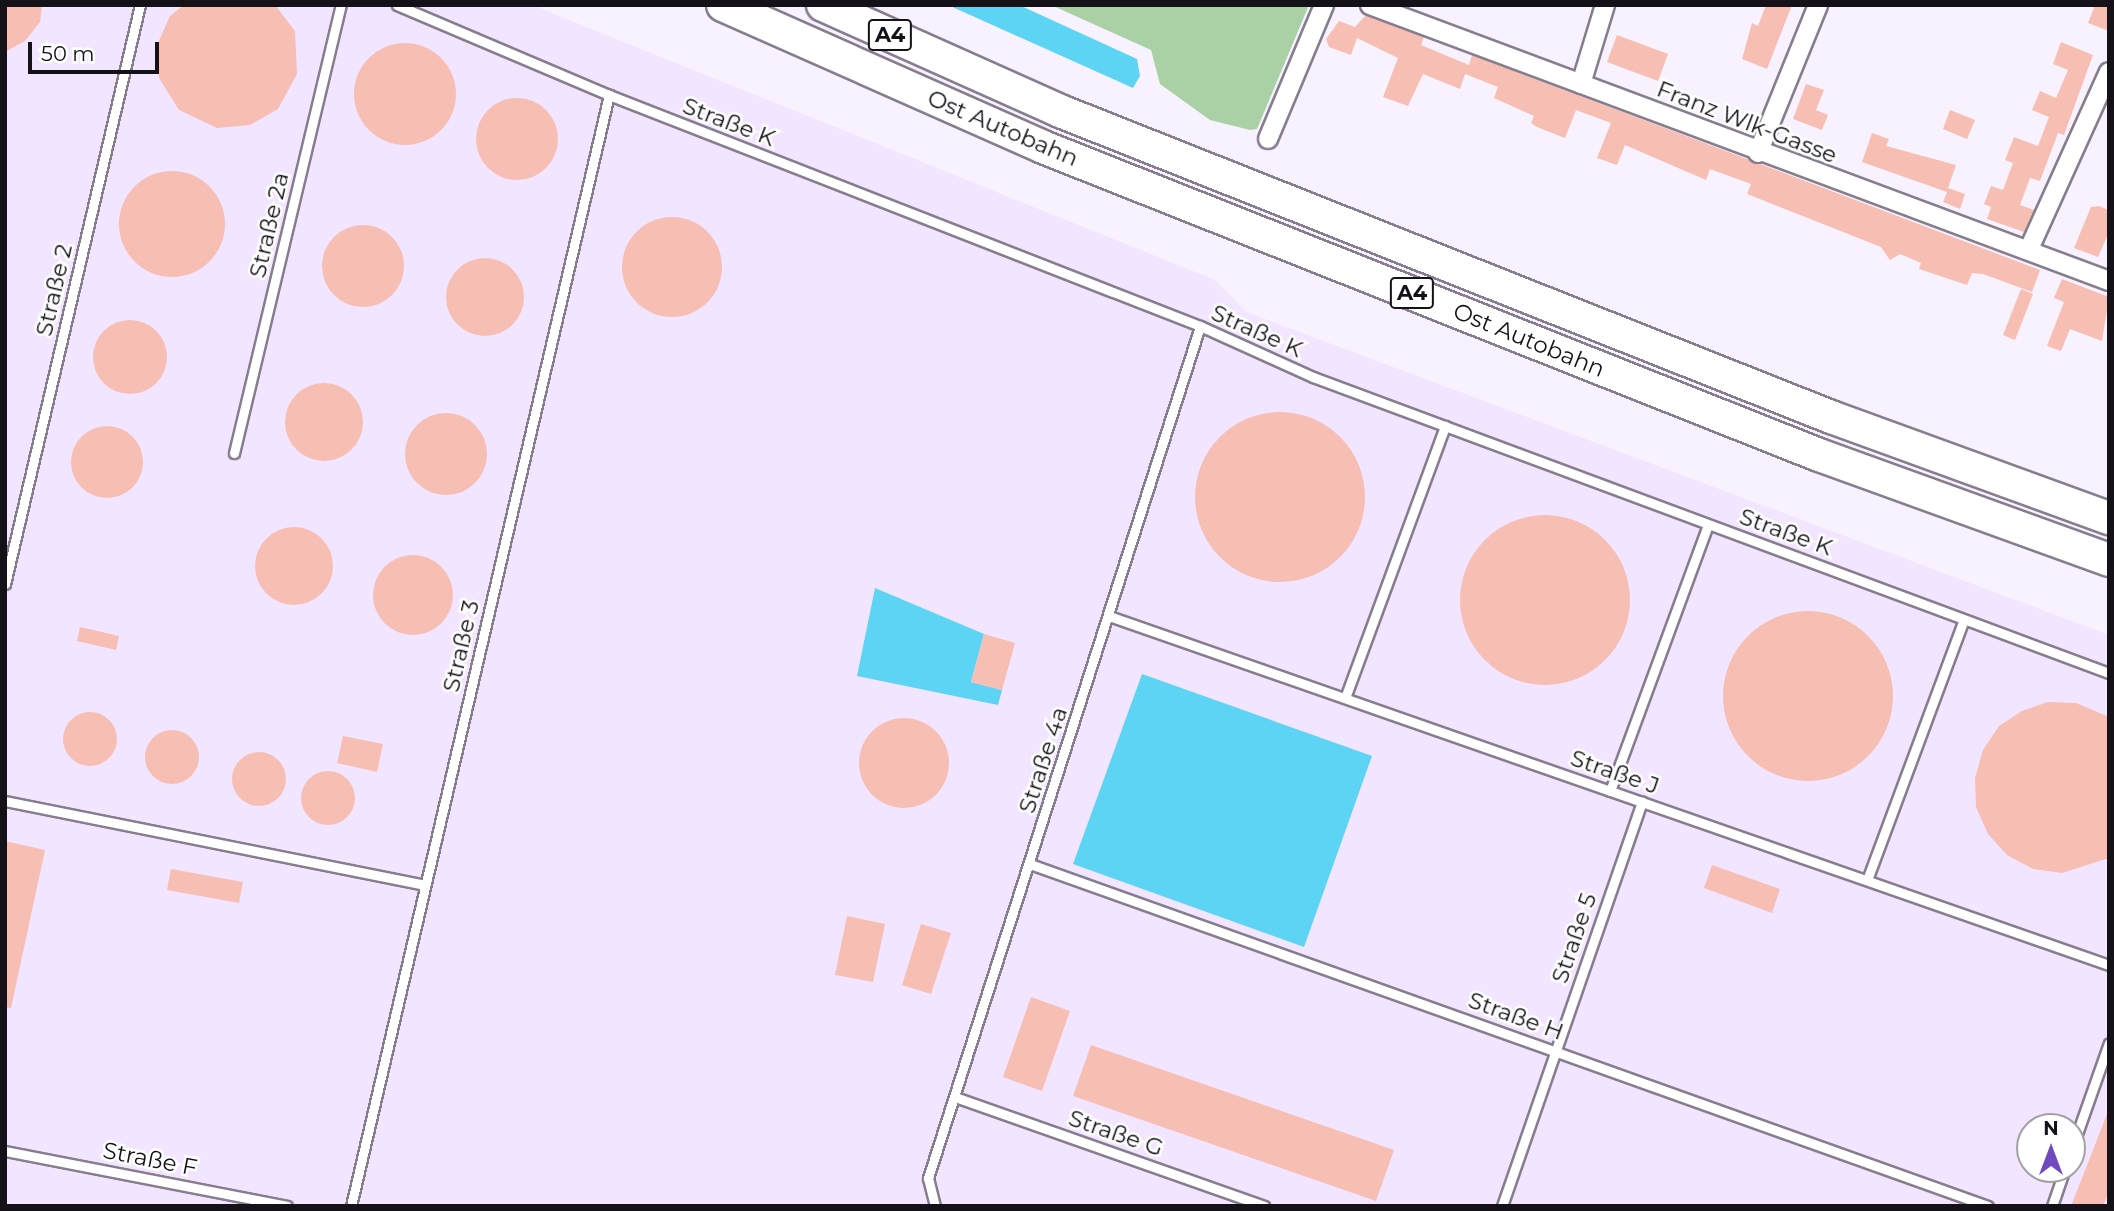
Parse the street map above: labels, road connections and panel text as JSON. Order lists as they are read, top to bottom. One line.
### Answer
{"streets":{"highway":["A4","Ost Autobahn"],"street":["Franz Wlk-Gasse"],"lane":["Straße K","Straße 2a","Straße 2","Straße 3","Straße 4a","Straße J","Straße 5","Straße H","Straße G","Straße F"]},"crossings":[["Straße K","Straße 3"],["Straße K","Straße 4a"],["Straße 4a","Straße J"],["Straße 4a","Straße H"],["Straße 4a","Straße G"],["Straße J","Straße 5"],["Straße 5","Straße H"]],"scale_bar":"50 m","north":"top"}
